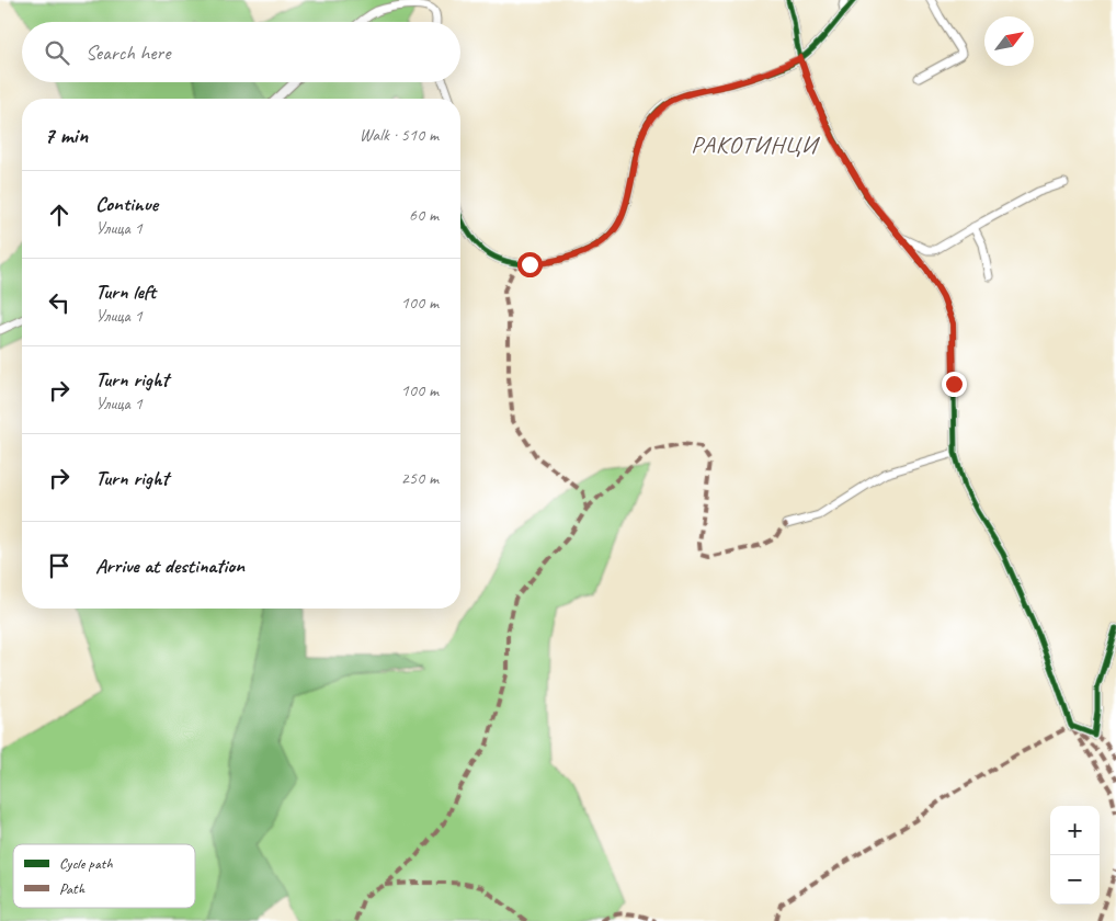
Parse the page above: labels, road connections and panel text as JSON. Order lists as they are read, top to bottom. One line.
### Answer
{"districts":["РАКОТИНЦИ"],"legend":["Cycle path","Path"],"north":"top right","page":{"search":"Search here","heading":["7 min","Walk · 510 m"],"list":[["Continue","Улица 1","60 m"],["Turn left","Улица 1","100 m"],["Turn right","Улица 1","100 m"],["Turn right","250 m"],"Arrive at destination"],"map_buttons":["+","−"]}}
